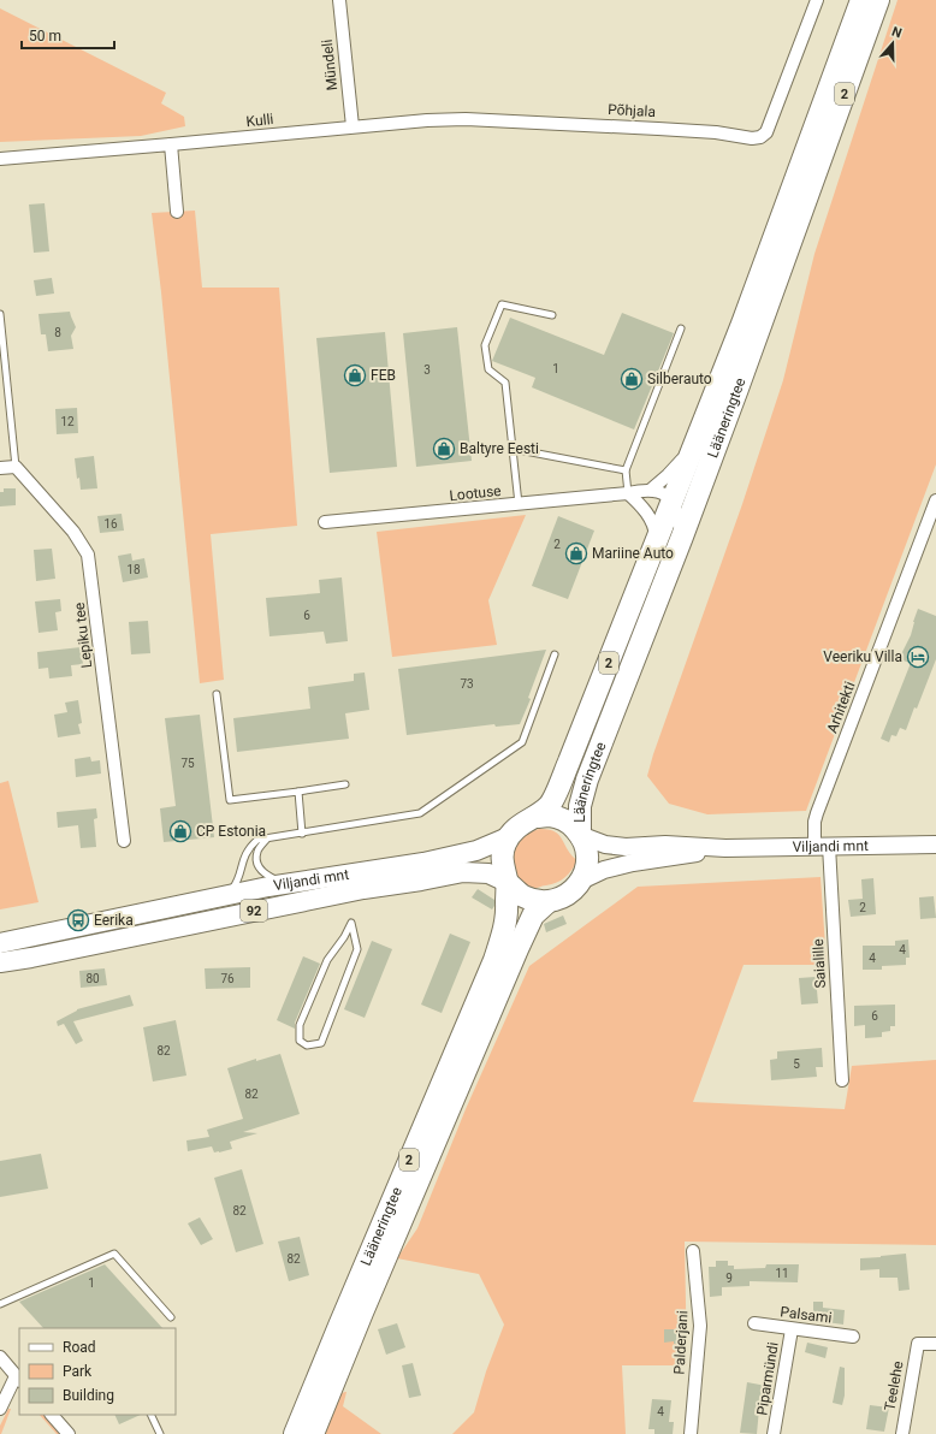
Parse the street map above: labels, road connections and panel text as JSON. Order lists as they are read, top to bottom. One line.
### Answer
{"streets":{"highway":["2","Lääneringtee"],"main road":["Viljandi mnt","92"],"street":["Mündeli","Põhjala","Kulli","Lootuse","Lepiku tee","Arhitekti","Saialille","Palsami","Palderjani","Piparmündi","Teelehe"]},"crossings":[["Mündeli","Põhjala"],["Mündeli","Kulli"],["Põhjala","Kulli"],["Lääneringtee","Lootuse"],["Lääneringtee","Viljandi mnt"],["Arhitekti","Viljandi mnt"],["Arhitekti","Saialille"],["Viljandi mnt","Saialille"],["Palsami","Piparmündi"]],"places":{"shop":["FEB","Silberauto","Baltyre Eesti","Mariine Auto","CP Estonia"],"hotel":["Veeriku Villa"],"bus stop":["Eerika"]},"house_numbers":["8","1","3","12","16","2","18","6","73","75","2","4","4","80","76","6","82","5","82","82","82","11","9","1","4"],"legend":["Road","Park","Building"],"scale_bar":"50 m","north":"top"}
